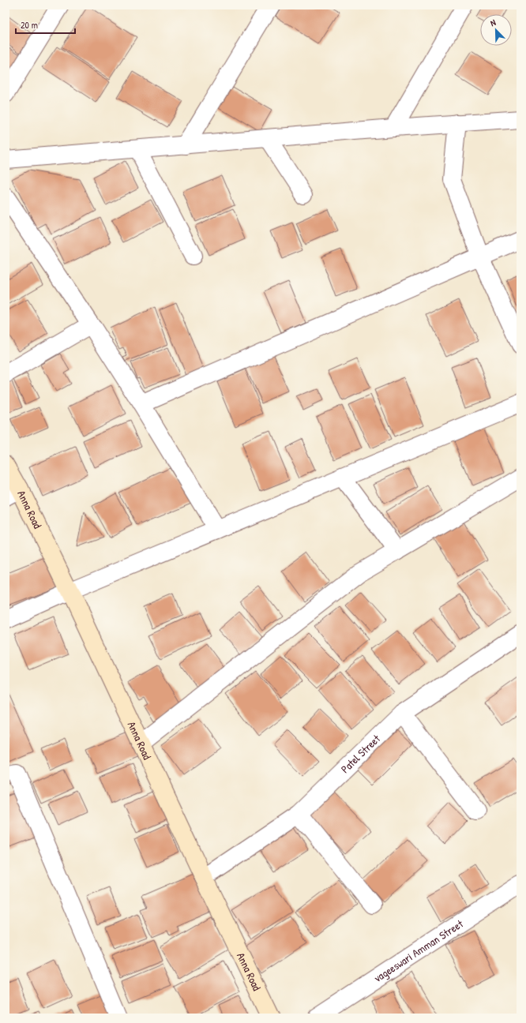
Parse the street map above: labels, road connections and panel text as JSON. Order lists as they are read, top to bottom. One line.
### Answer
{"streets":{"street":["Anna Road","Patel Street","vageeswari Amman Street"]},"crossings":[["Anna Road","Patel Street"]],"scale_bar":"20 m","north":"top left"}
